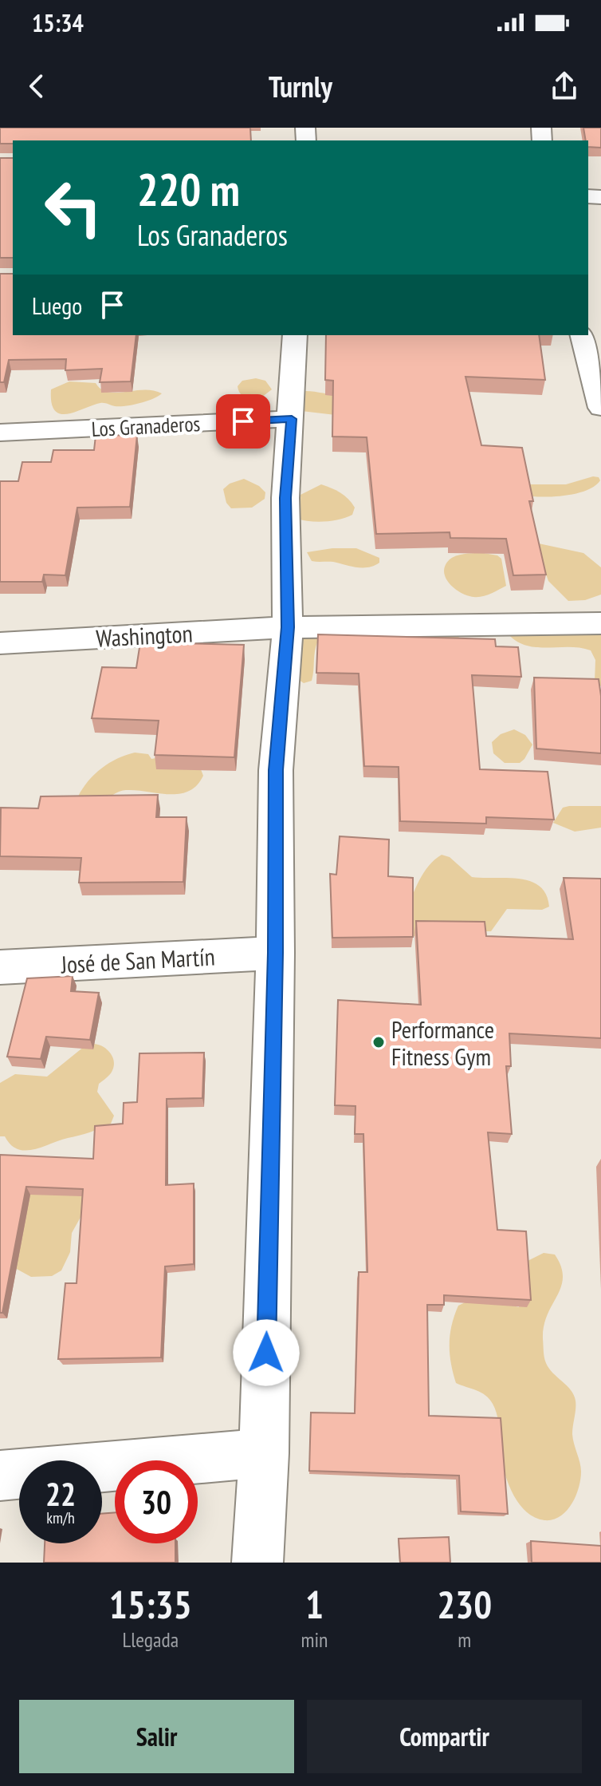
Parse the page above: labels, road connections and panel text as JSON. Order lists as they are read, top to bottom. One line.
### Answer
{"streets":{"street":["Los Granaderos","Washington","José de San Martín"]},"places":["Performance Fitness Gym"],"page":{"status":"15:34","header":"Turnly","turn":["220 m","Los Granaderos"],"then":"Luego","speed":"22 km/h","limit":"30","eta":["15:35","Llegada","1","min","230","m"],"buttons":["Salir","Compartir"]}}
